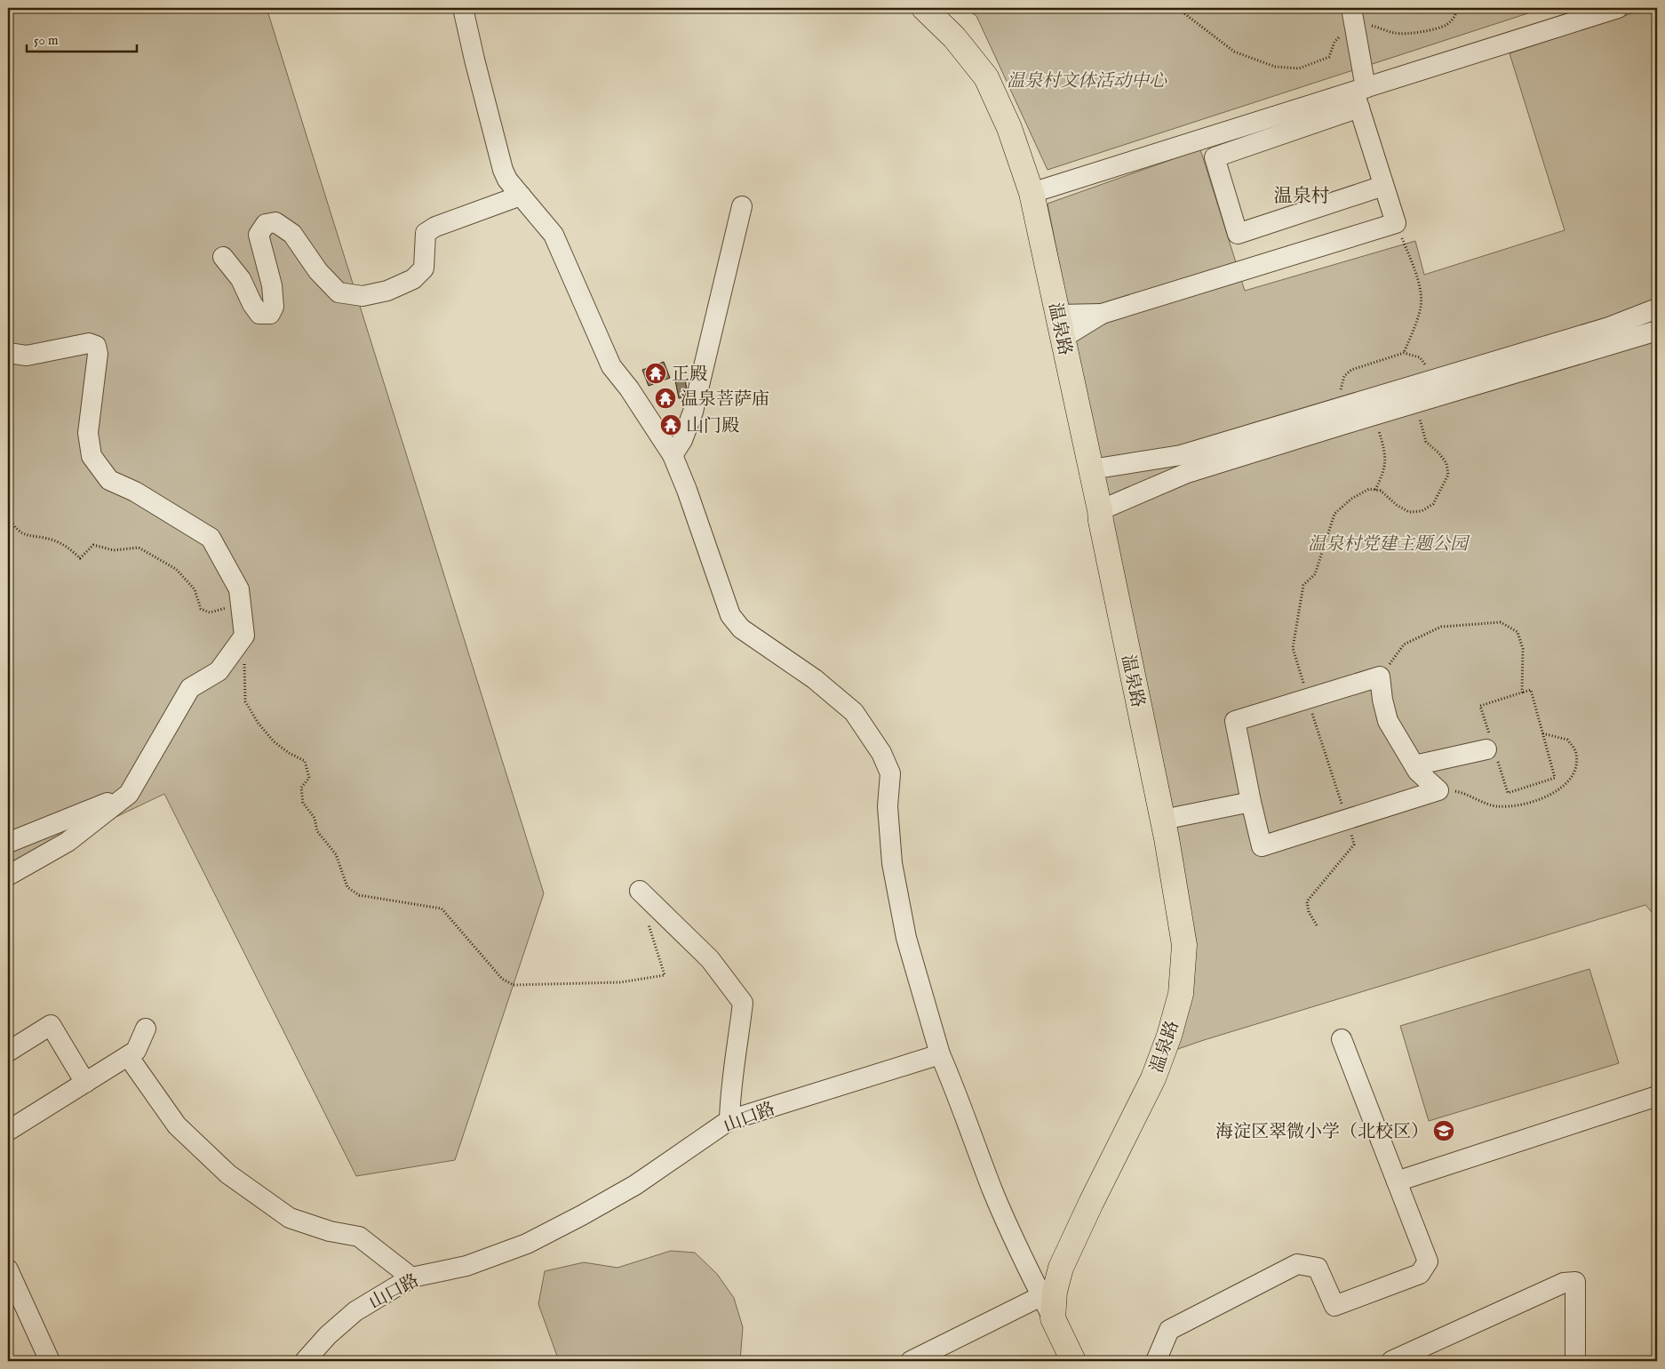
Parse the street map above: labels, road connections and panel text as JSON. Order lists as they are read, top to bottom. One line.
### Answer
{"streets":{"main road":["温泉路"],"street":["山口路"]},"districts":["温泉村"],"parks":["温泉村文体活动中心","温泉村党建主题公园"],"places":{"temple":["正殿","温泉菩萨庙","山门殿"],"school or university":["海淀区翠微小学（北校区）"]},"scale_bar":"50 m"}
